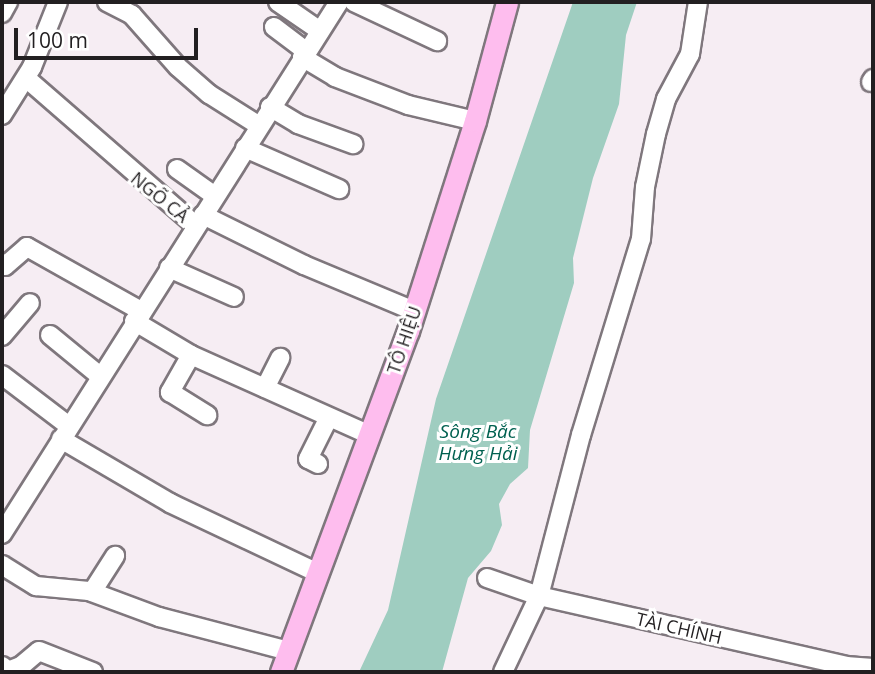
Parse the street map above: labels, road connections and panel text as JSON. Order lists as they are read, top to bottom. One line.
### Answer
{"streets":{"main road":["TÔ HIỆU"],"street":["NGÕ CẢ","TÀI CHÍNH"]},"crossings":[["NGÕ CẢ","TÔ HIỆU"]],"water":["Sông Bắc Hưng Hải"],"scale_bar":"100 m"}
